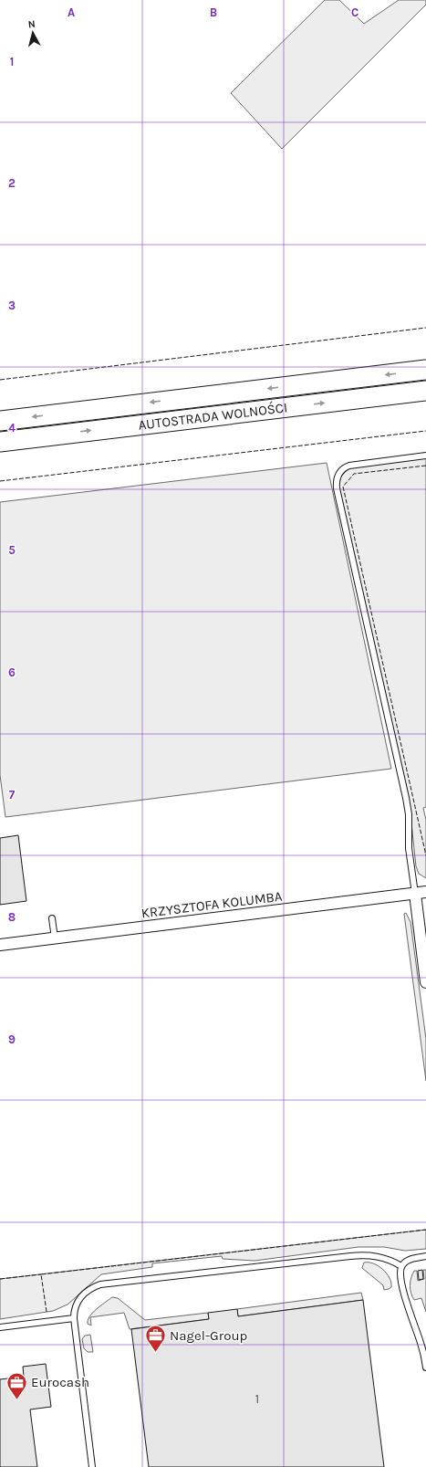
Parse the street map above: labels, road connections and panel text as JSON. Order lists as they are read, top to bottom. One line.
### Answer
{"streets":{"highway":["AUTOSTRADA WOLNOŚCI"],"street":["KRZYSZTOFA KOLUMBA"]},"places":{"office":["Nagel-Group","Eurocash"]},"house_numbers":["1"],"north":"top","grid":{"columns":["A","B","C"],"rows":["1","2","3","4","5","6","7","8","9"]}}
